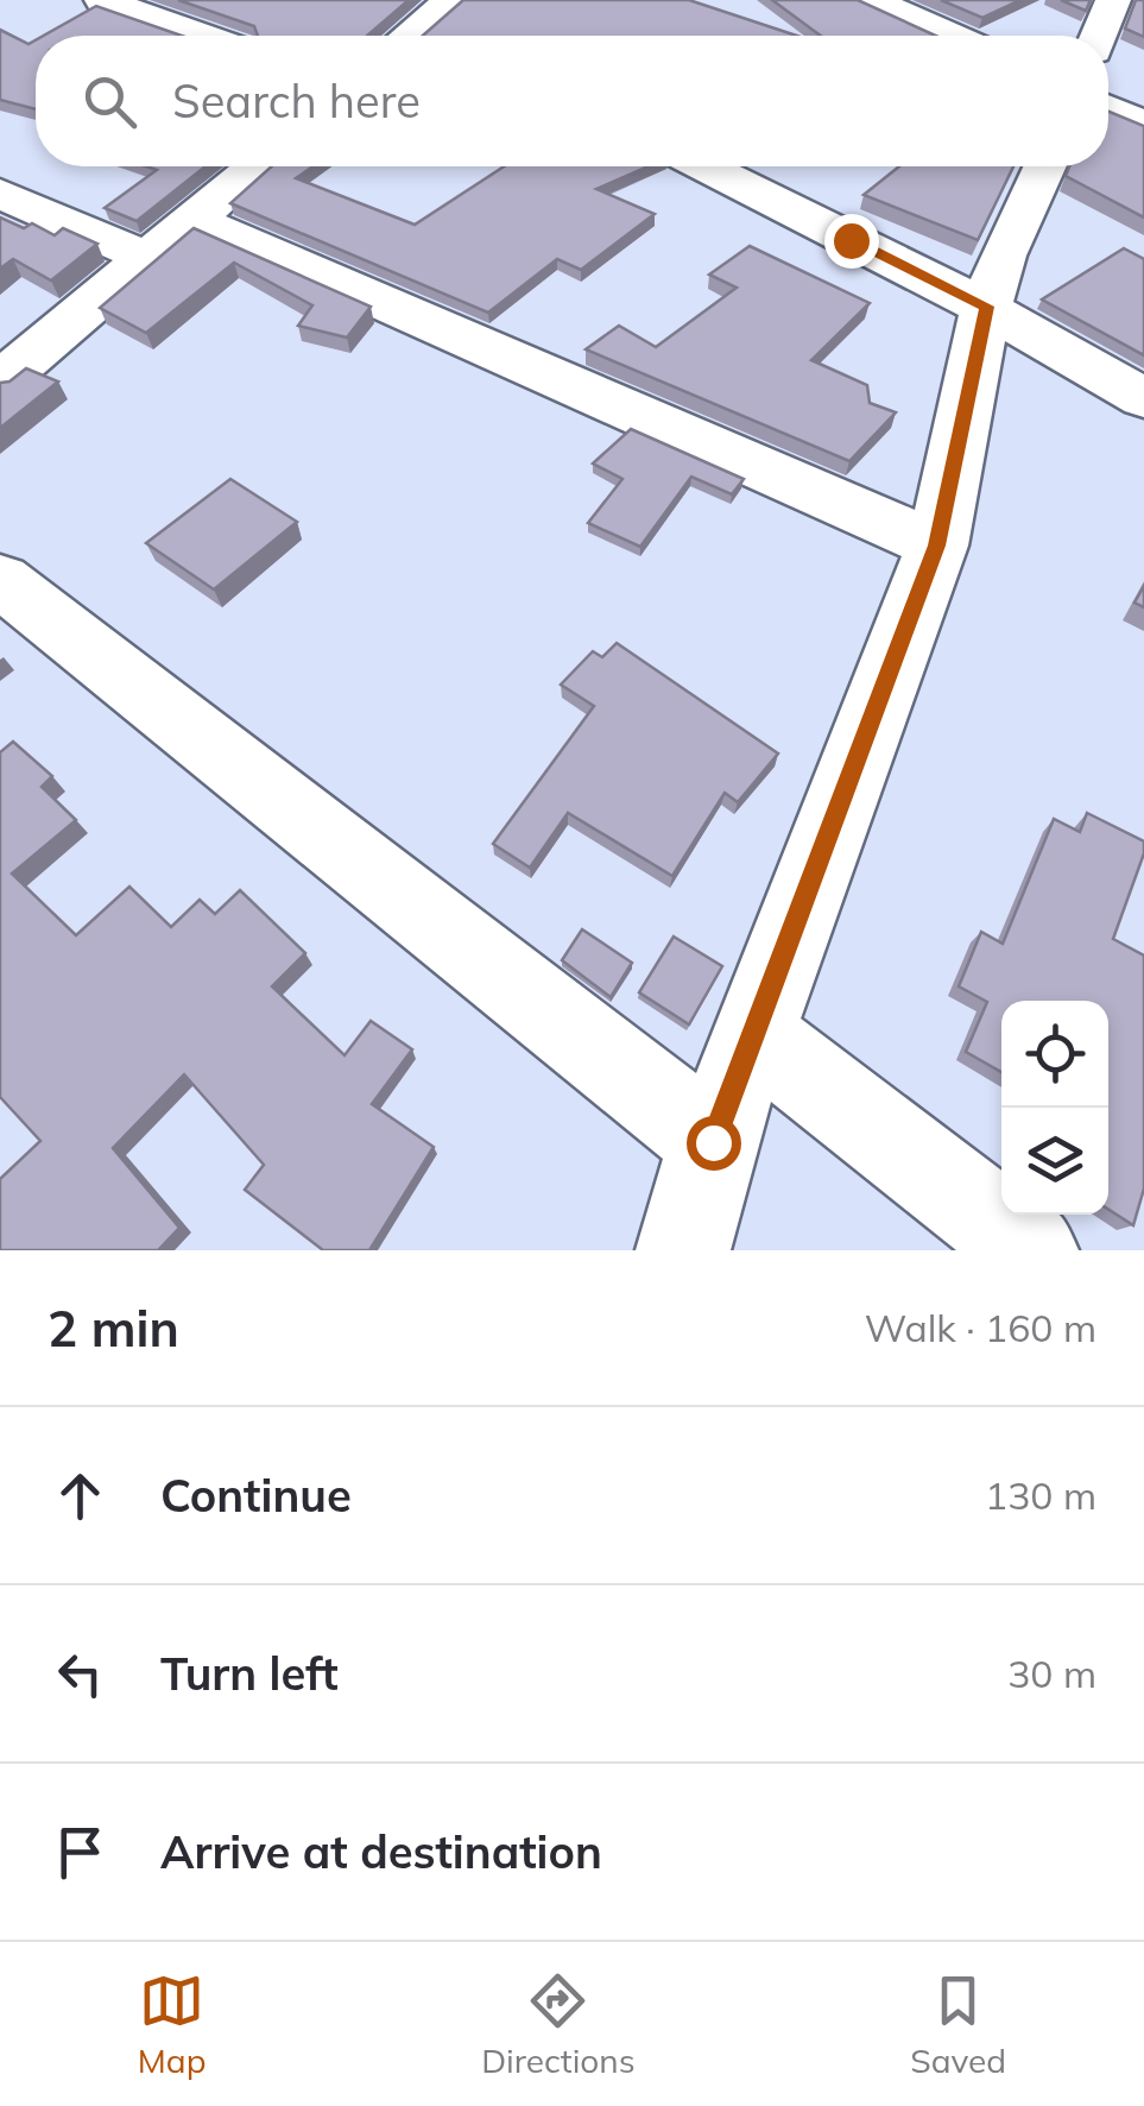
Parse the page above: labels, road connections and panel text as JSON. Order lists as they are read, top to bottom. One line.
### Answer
{"page":{"search":"Search here","heading":["2 min","Walk · 160 m"],"list":[["Continue","130 m"],["Turn left","30 m"],"Arrive at destination"],"nav":["Map","Directions","Saved"]}}
